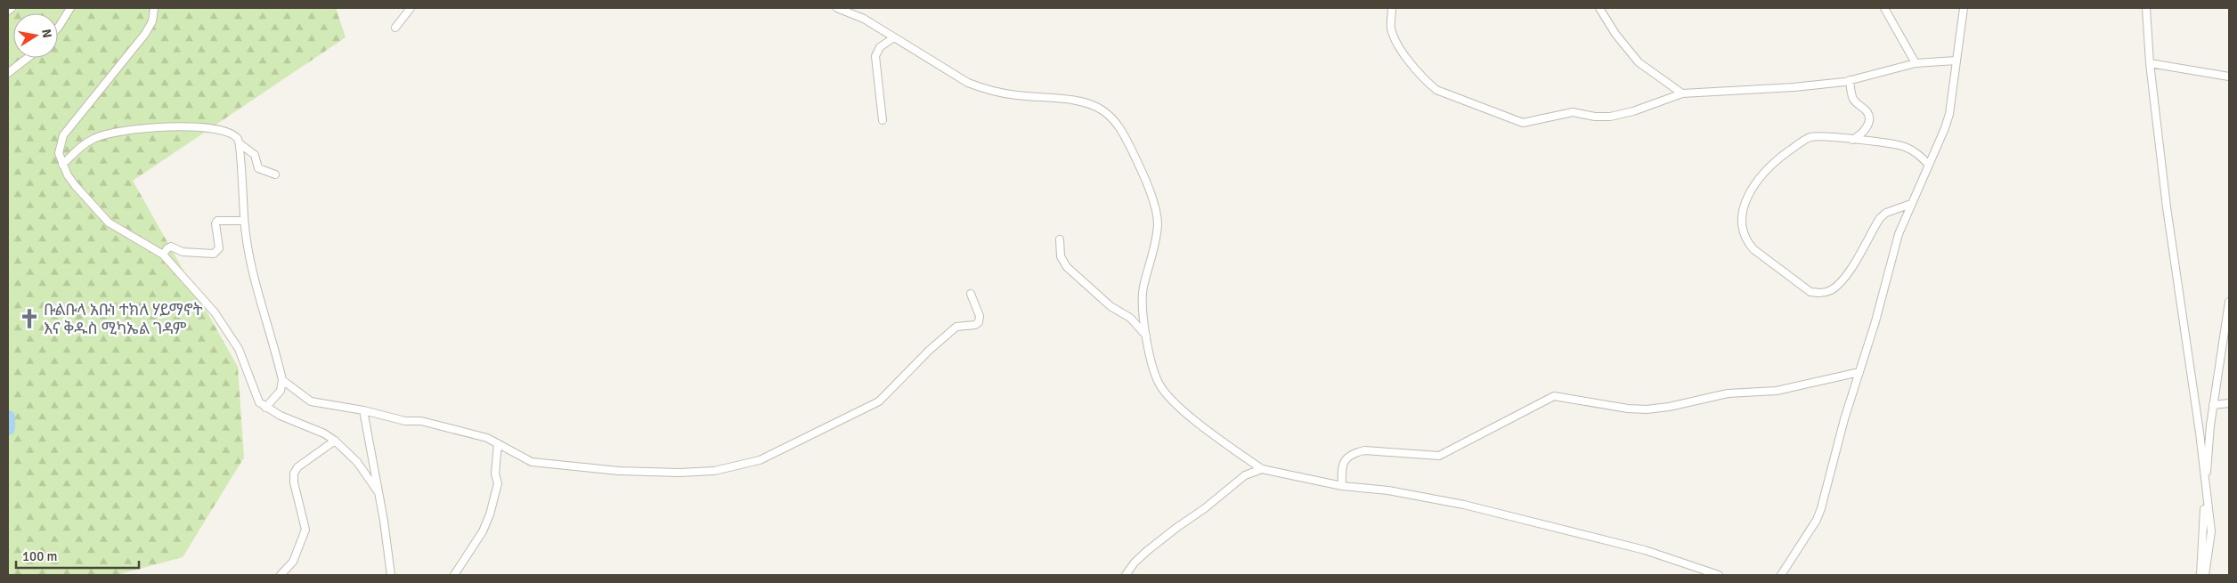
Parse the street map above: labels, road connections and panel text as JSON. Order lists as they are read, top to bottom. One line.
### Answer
{"places":{"church":["ቡልቡላ አቡነ ተክለ ሃይማኖት እና ቅዱስ ሚካኤል ገዳም"]},"scale_bar":"100 m","north":"right"}
